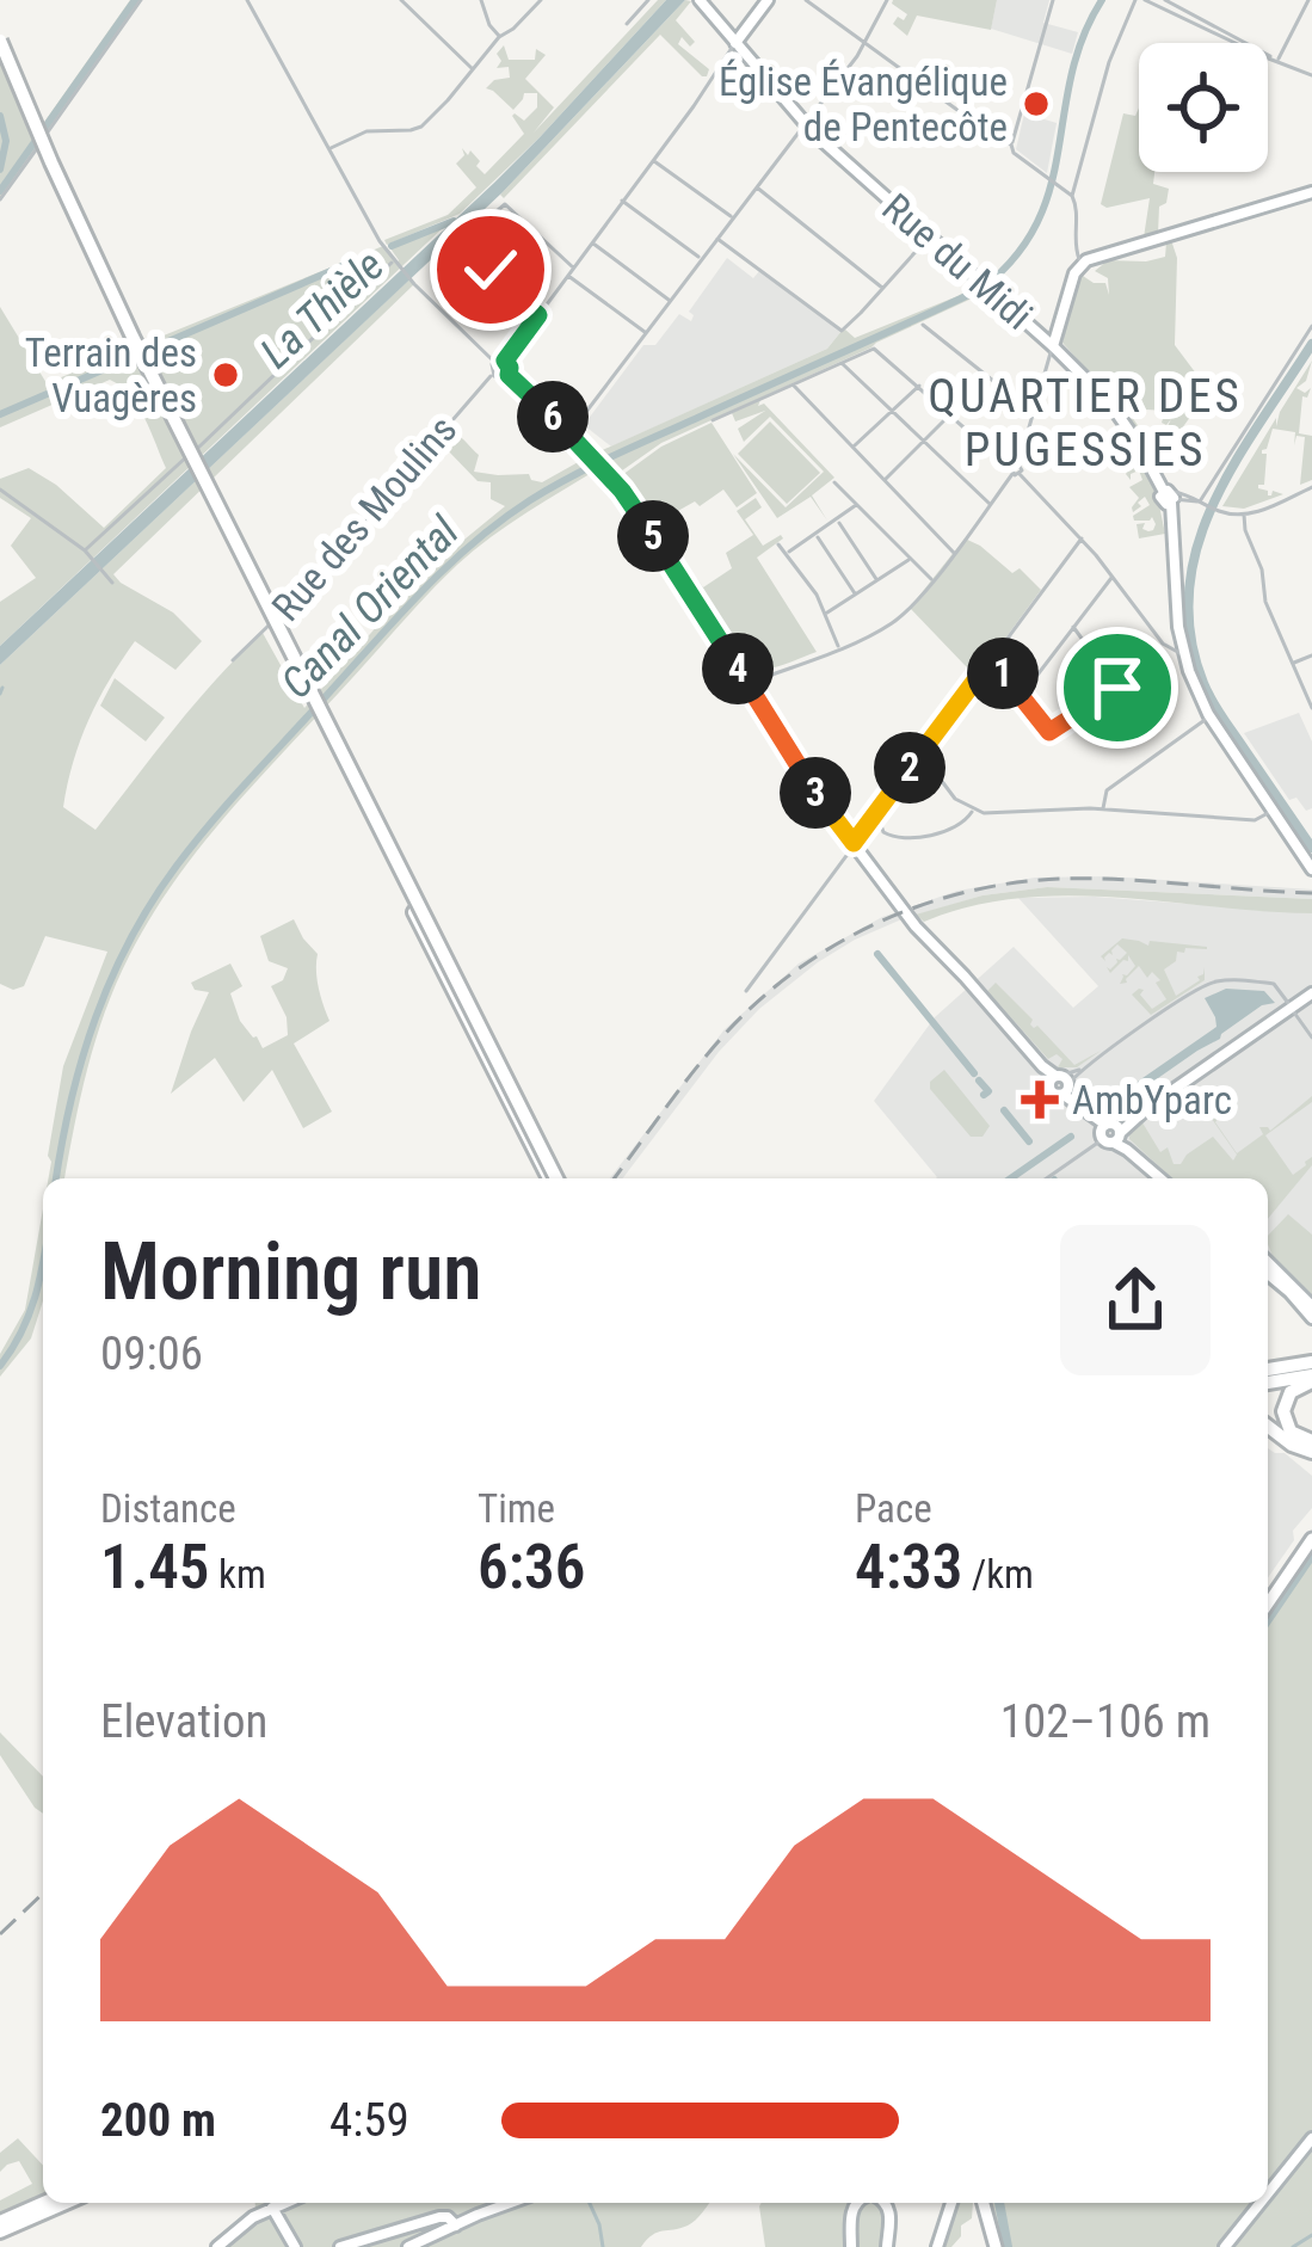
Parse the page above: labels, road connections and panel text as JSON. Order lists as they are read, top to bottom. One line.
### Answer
{"streets":{"street":["Rue du Midi","Rue des Moulins"]},"districts":["QUARTIER DES PUGESSIES"],"water":["La Thièle","Canal Oriental"],"places":{"other":["Église Évangélique de Pentecôte","Terrain des Vuagères"],"health":["AmbYparc"]},"page":{"pins":["6","5","4","1","2","3"],"heading":["Morning run","09:06"],"stats":[["Distance","1.45 km"],["Time","6:36"],["Pace","4:33 /km"]],"chart":["Elevation","102–106 m"],"list":[{"name":"200 m","note":"4:59"}]}}
